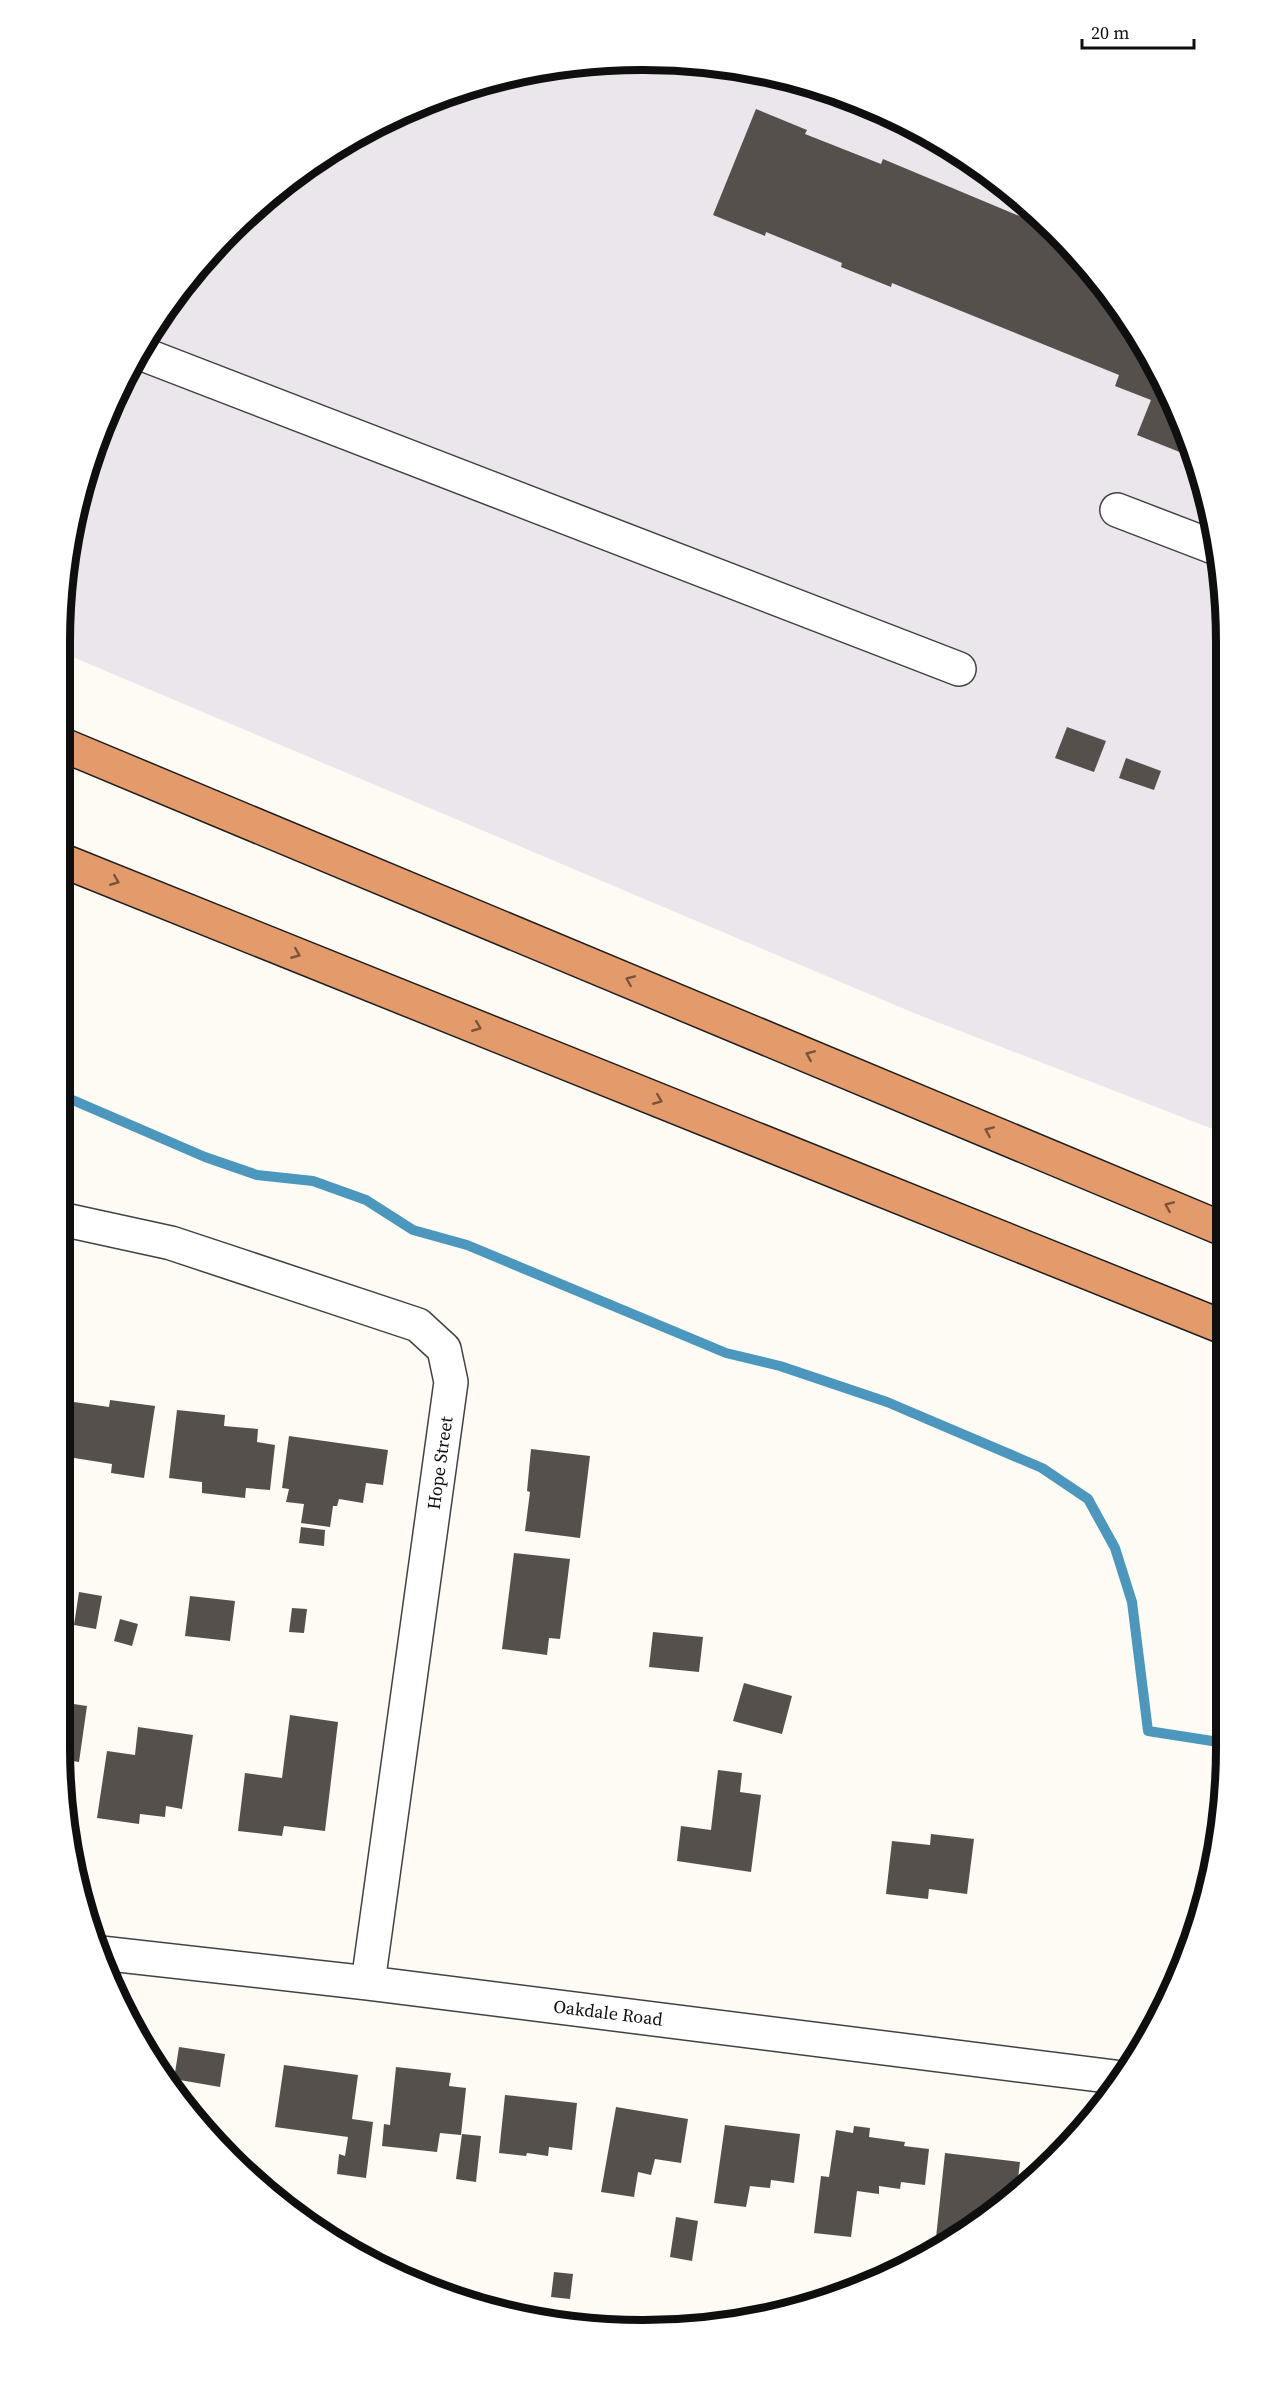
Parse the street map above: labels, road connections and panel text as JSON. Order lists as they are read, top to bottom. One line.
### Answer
{"streets":{"street":["Hope Street","Oakdale Road"]},"crossings":[["Hope Street","Oakdale Road"]],"scale_bar":"20 m"}
